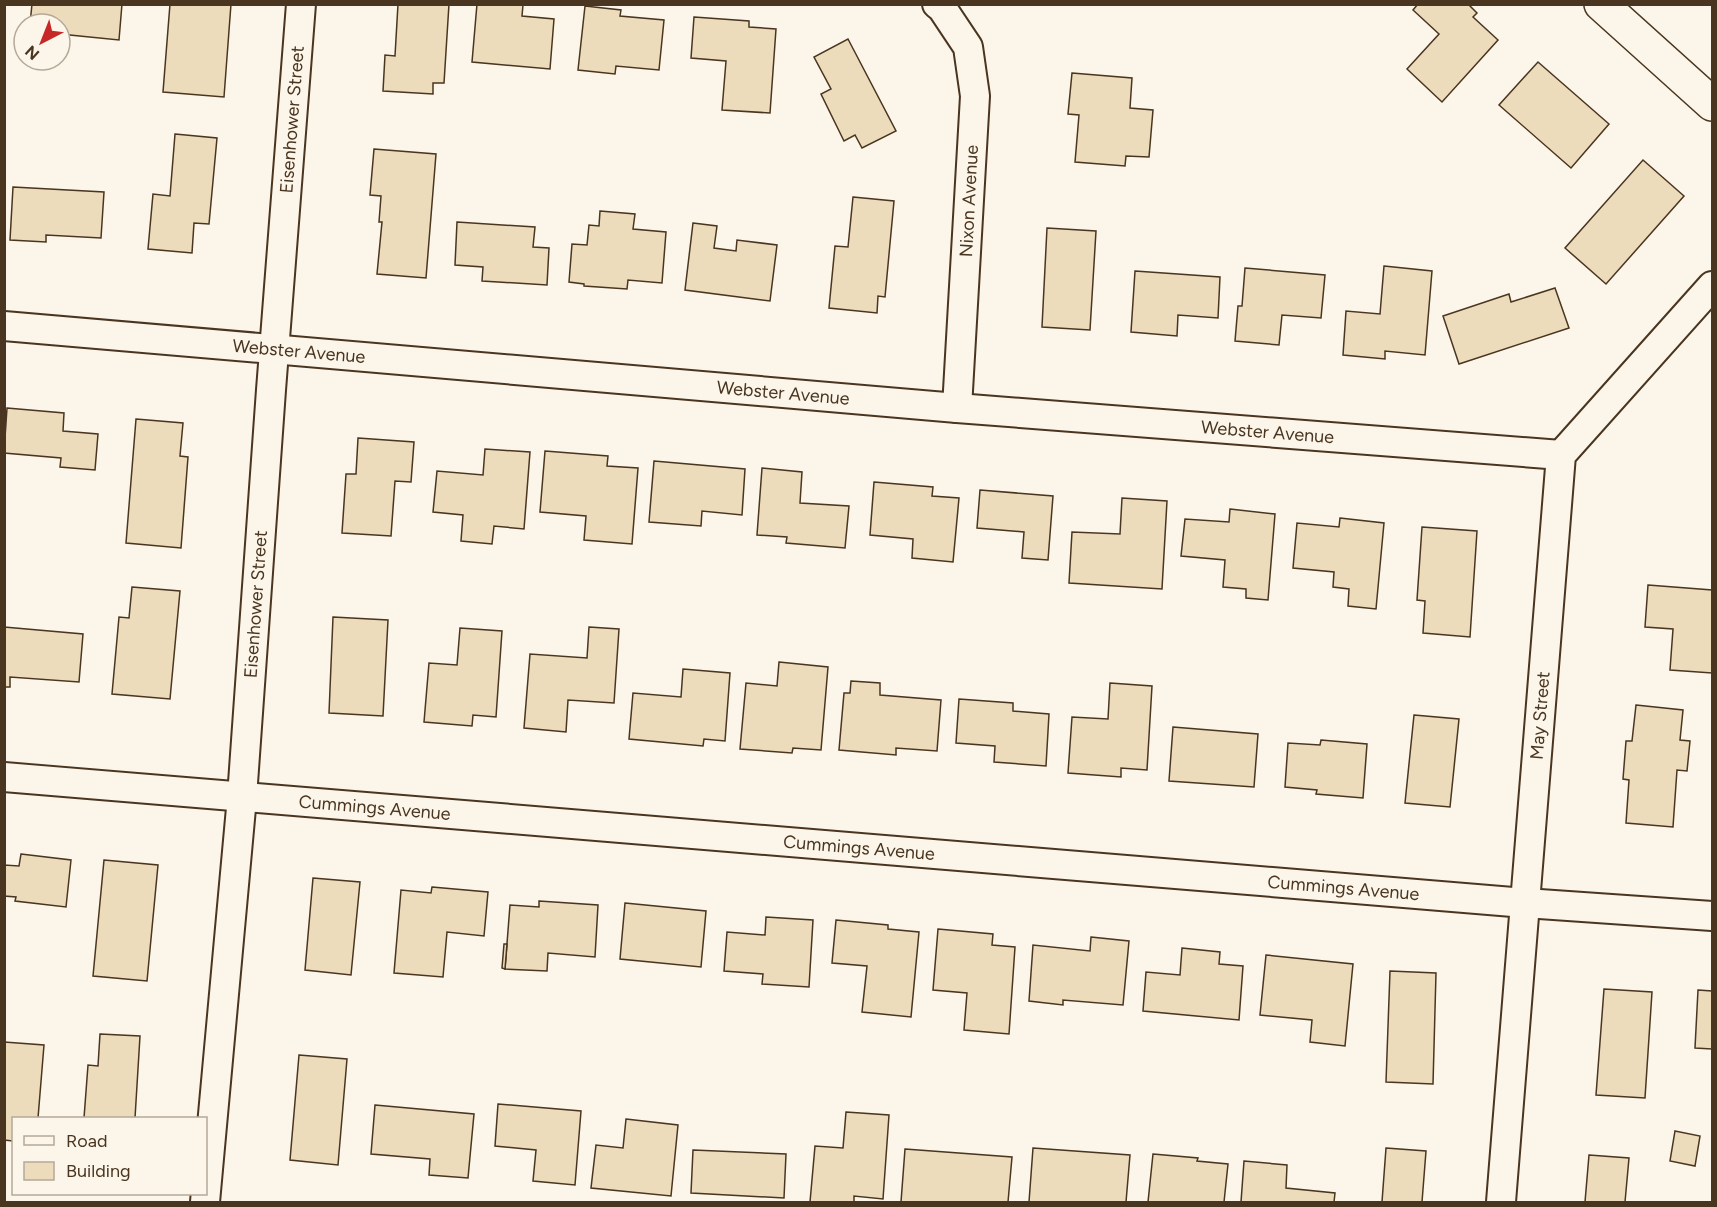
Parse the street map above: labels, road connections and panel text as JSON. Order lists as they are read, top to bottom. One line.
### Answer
{"streets":{"street":["Eisenhower Street","Nixon Avenue","Webster Avenue","May Street","Cummings Avenue"]},"crossings":[["Eisenhower Street","Webster Avenue"],["Eisenhower Street","Cummings Avenue"],["Nixon Avenue","Webster Avenue"],["Webster Avenue","May Street"],["May Street","Cummings Avenue"]],"legend":["Road","Building"],"north":"bottom left"}
